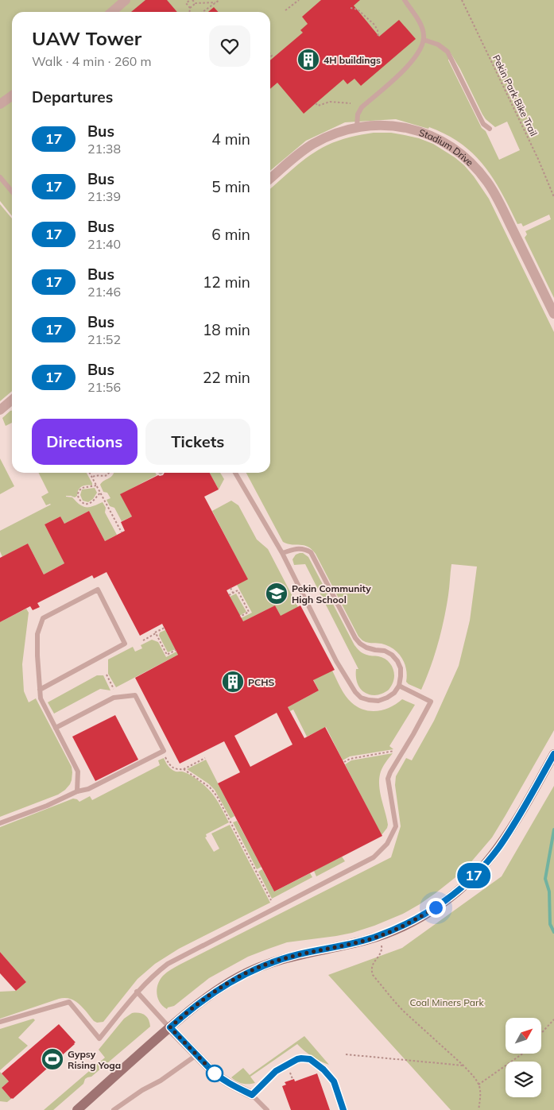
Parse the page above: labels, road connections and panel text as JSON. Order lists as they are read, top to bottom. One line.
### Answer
{"streets":{"street":["Stadium Drive"],"path":["Pekin Park Bike Trail"]},"parks":["Coal Miners Park"],"places":{"building":["4H buildings","PCHS"],"school or university":["Pekin Community High School"],"sports":["Gypsy Rising Yoga"]},"lines":["bus line 17"],"north":"top right","page":{"on_map":"17","heading":[["UAW Tower","Walk · 4 min · 260 m"],"Departures"],"list":[{"mark":"17","name":"Bus","note":"21:38","value":"4 min"},{"mark":"17","name":"Bus","note":"21:39","value":"5 min"},{"mark":"17","name":"Bus","note":"21:40","value":"6 min"},{"mark":"17","name":"Bus","note":"21:46","value":"12 min"},{"mark":"17","name":"Bus","note":"21:52","value":"18 min"},{"mark":"17","name":"Bus","note":"21:56","value":"22 min"}],"buttons":["Directions","Tickets"]}}
